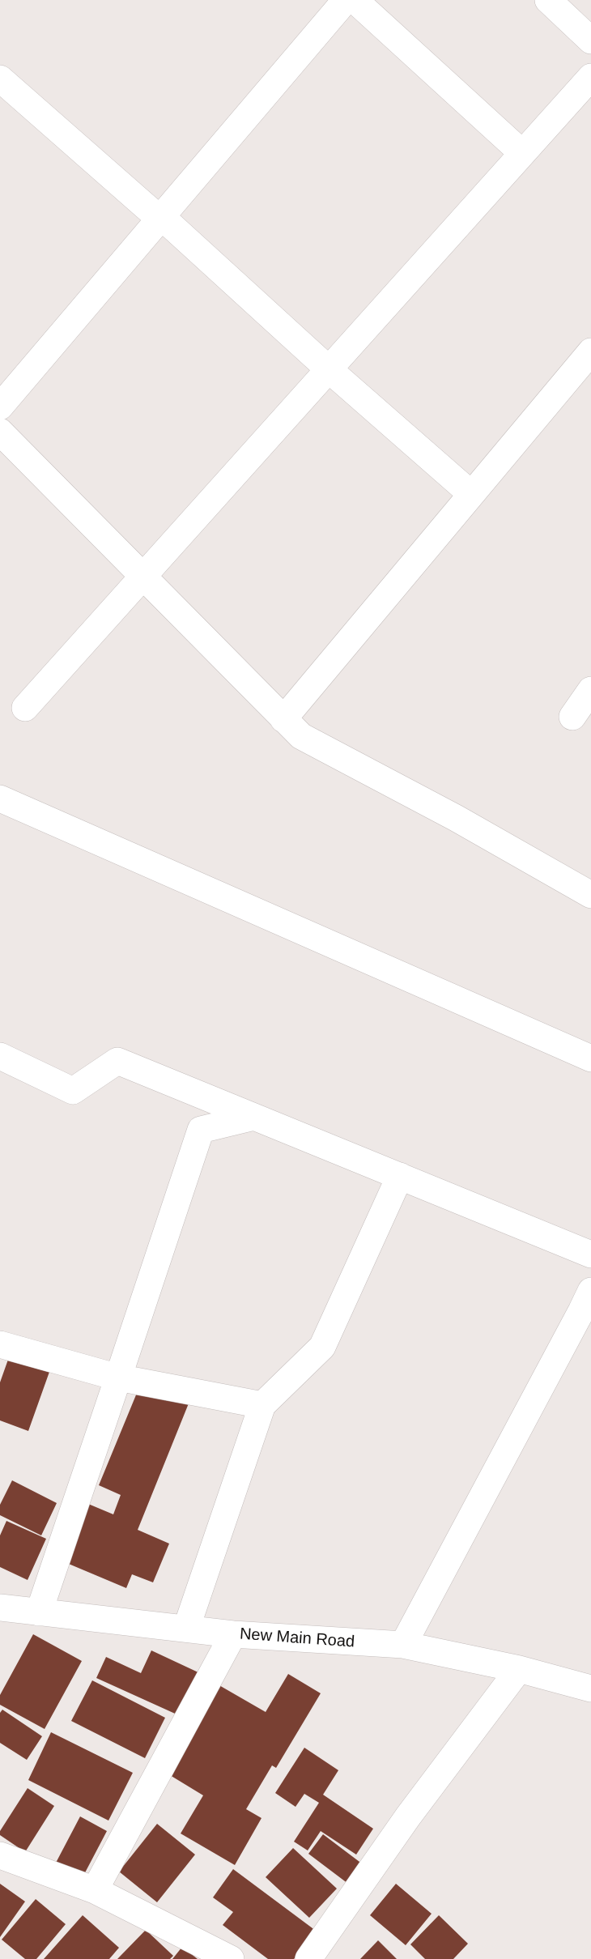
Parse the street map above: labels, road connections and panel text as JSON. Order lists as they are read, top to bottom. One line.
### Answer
{"streets":{"street":["New Main Road"]}}
